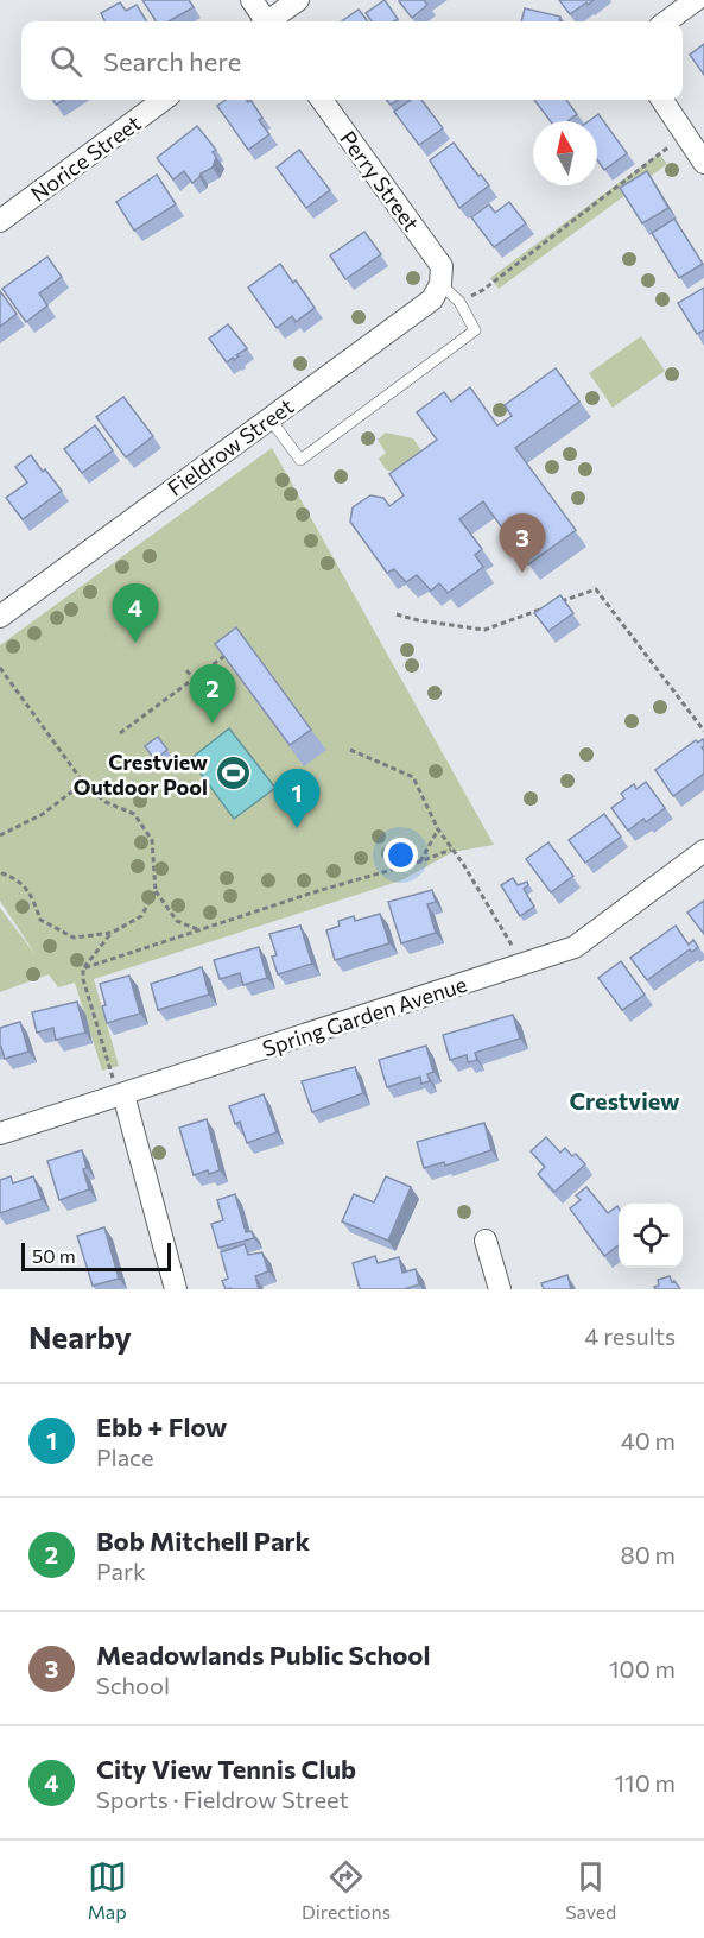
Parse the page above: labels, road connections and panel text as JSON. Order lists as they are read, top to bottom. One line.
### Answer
{"streets":{"street":["Norice Street","Perry Street","Fieldrow Street","Spring Garden Avenue"]},"crossings":[["Perry Street","Fieldrow Street"]],"districts":["Crestview"],"places":{"sports":["Crestview Outdoor Pool"]},"scale_bar":"50 m","north":"top","page":{"search":"Search here","pins":["3","4","2","1"],"scale":"50 m","heading":["Nearby","4 results"],"list":[{"mark":"1","name":"Ebb + Flow","note":"Place","value":"40 m"},{"mark":"2","name":"Bob Mitchell Park","note":"Park","value":"80 m"},{"mark":"3","name":"Meadowlands Public School","note":"School","value":"100 m"},{"mark":"4","name":"City View Tennis Club","note":"Sports · Fieldrow Street","value":"110 m"}],"nav":["Map","Directions","Saved"]}}
